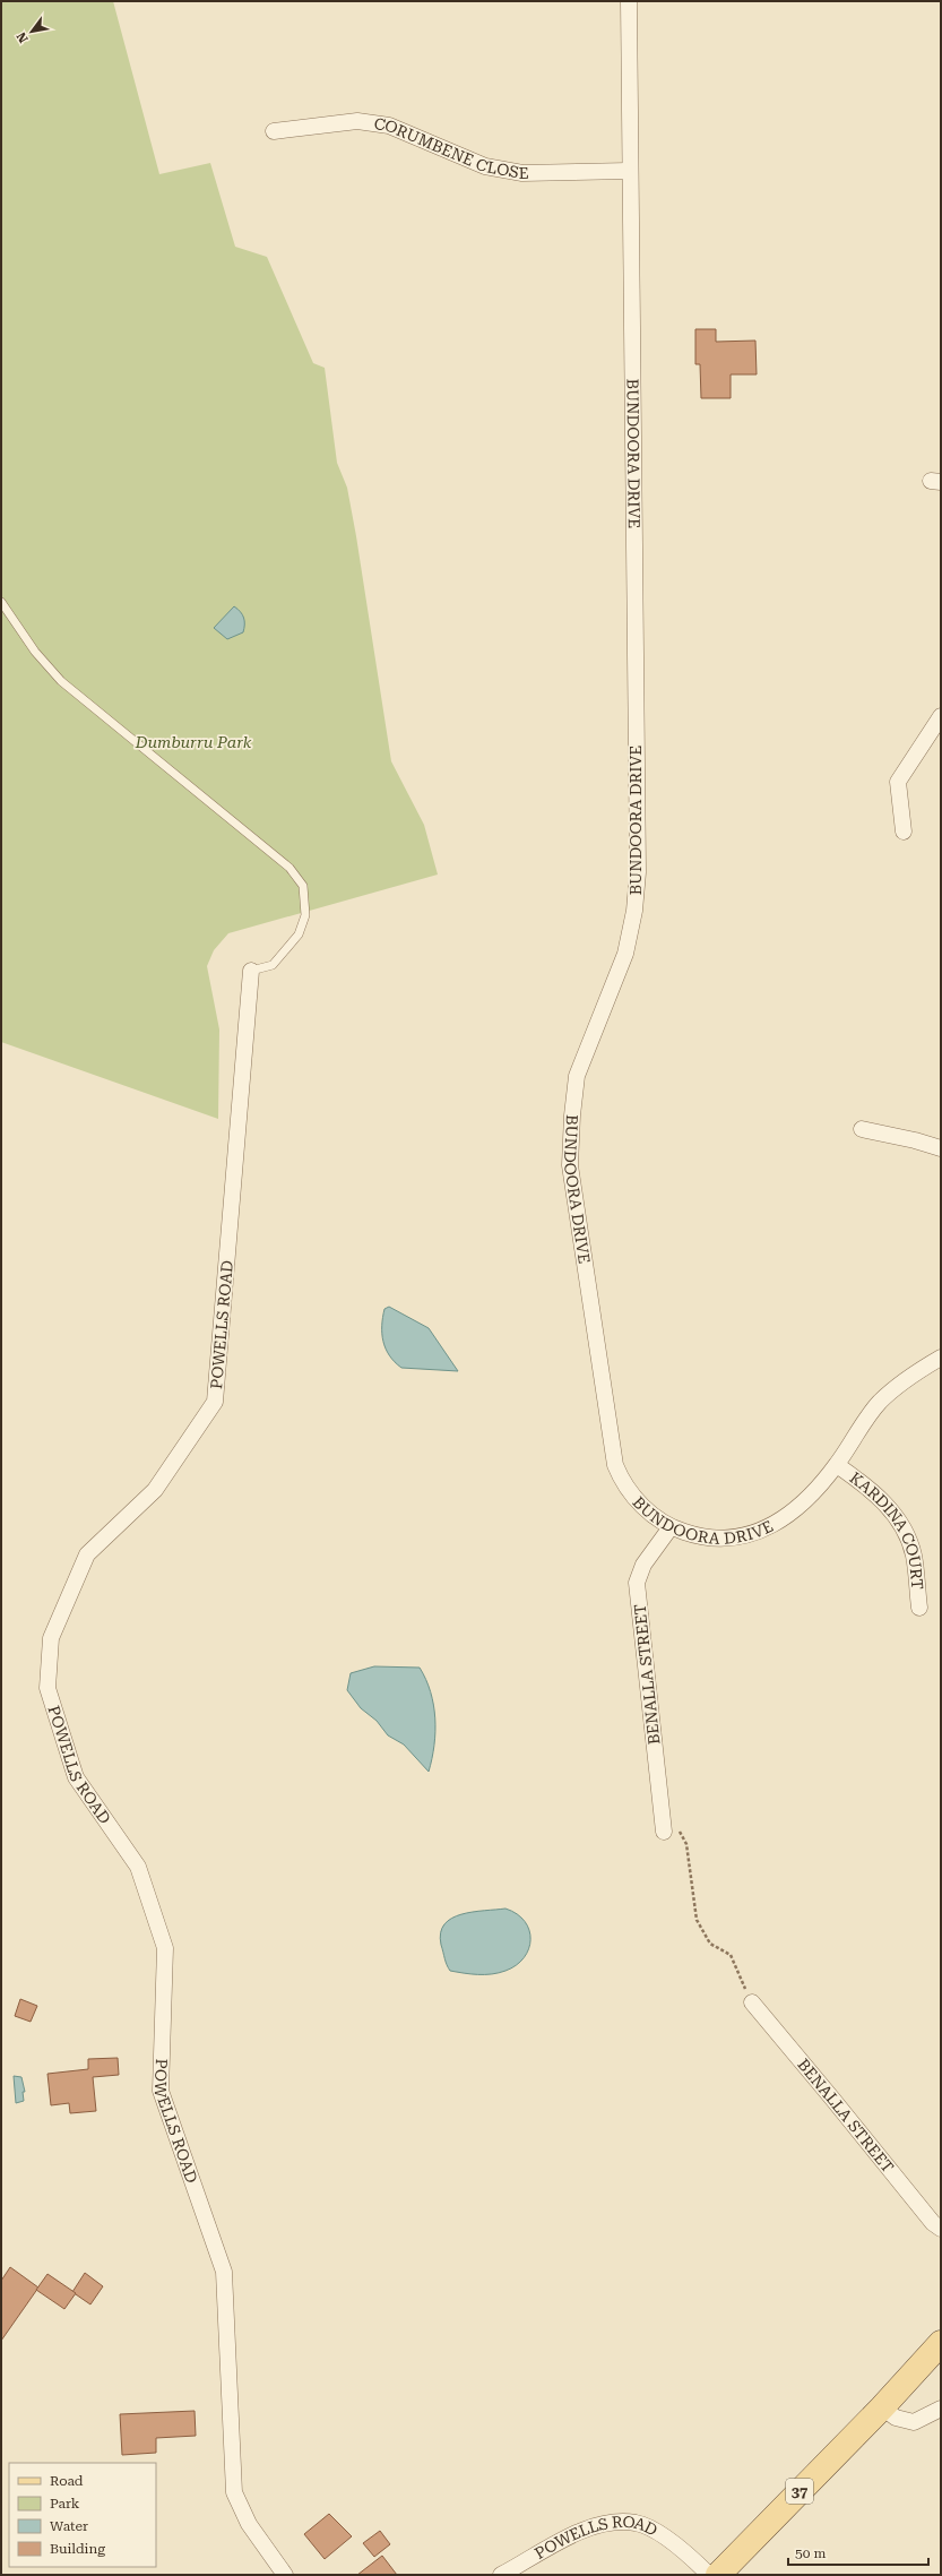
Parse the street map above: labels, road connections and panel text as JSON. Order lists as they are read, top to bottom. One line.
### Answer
{"streets":{"main road":["37"],"street":["CORUMBENE CLOSE","BUNDOORA DRIVE","POWELLS ROAD","KARDINA COURT","BENALLA STREET"]},"crossings":[["CORUMBENE CLOSE","BUNDOORA DRIVE"],["BUNDOORA DRIVE","KARDINA COURT"],["BUNDOORA DRIVE","BENALLA STREET"]],"parks":["Dumburru Park"],"legend":["Road","Park","Water","Building"],"scale_bar":"50 m","north":"bottom left"}
